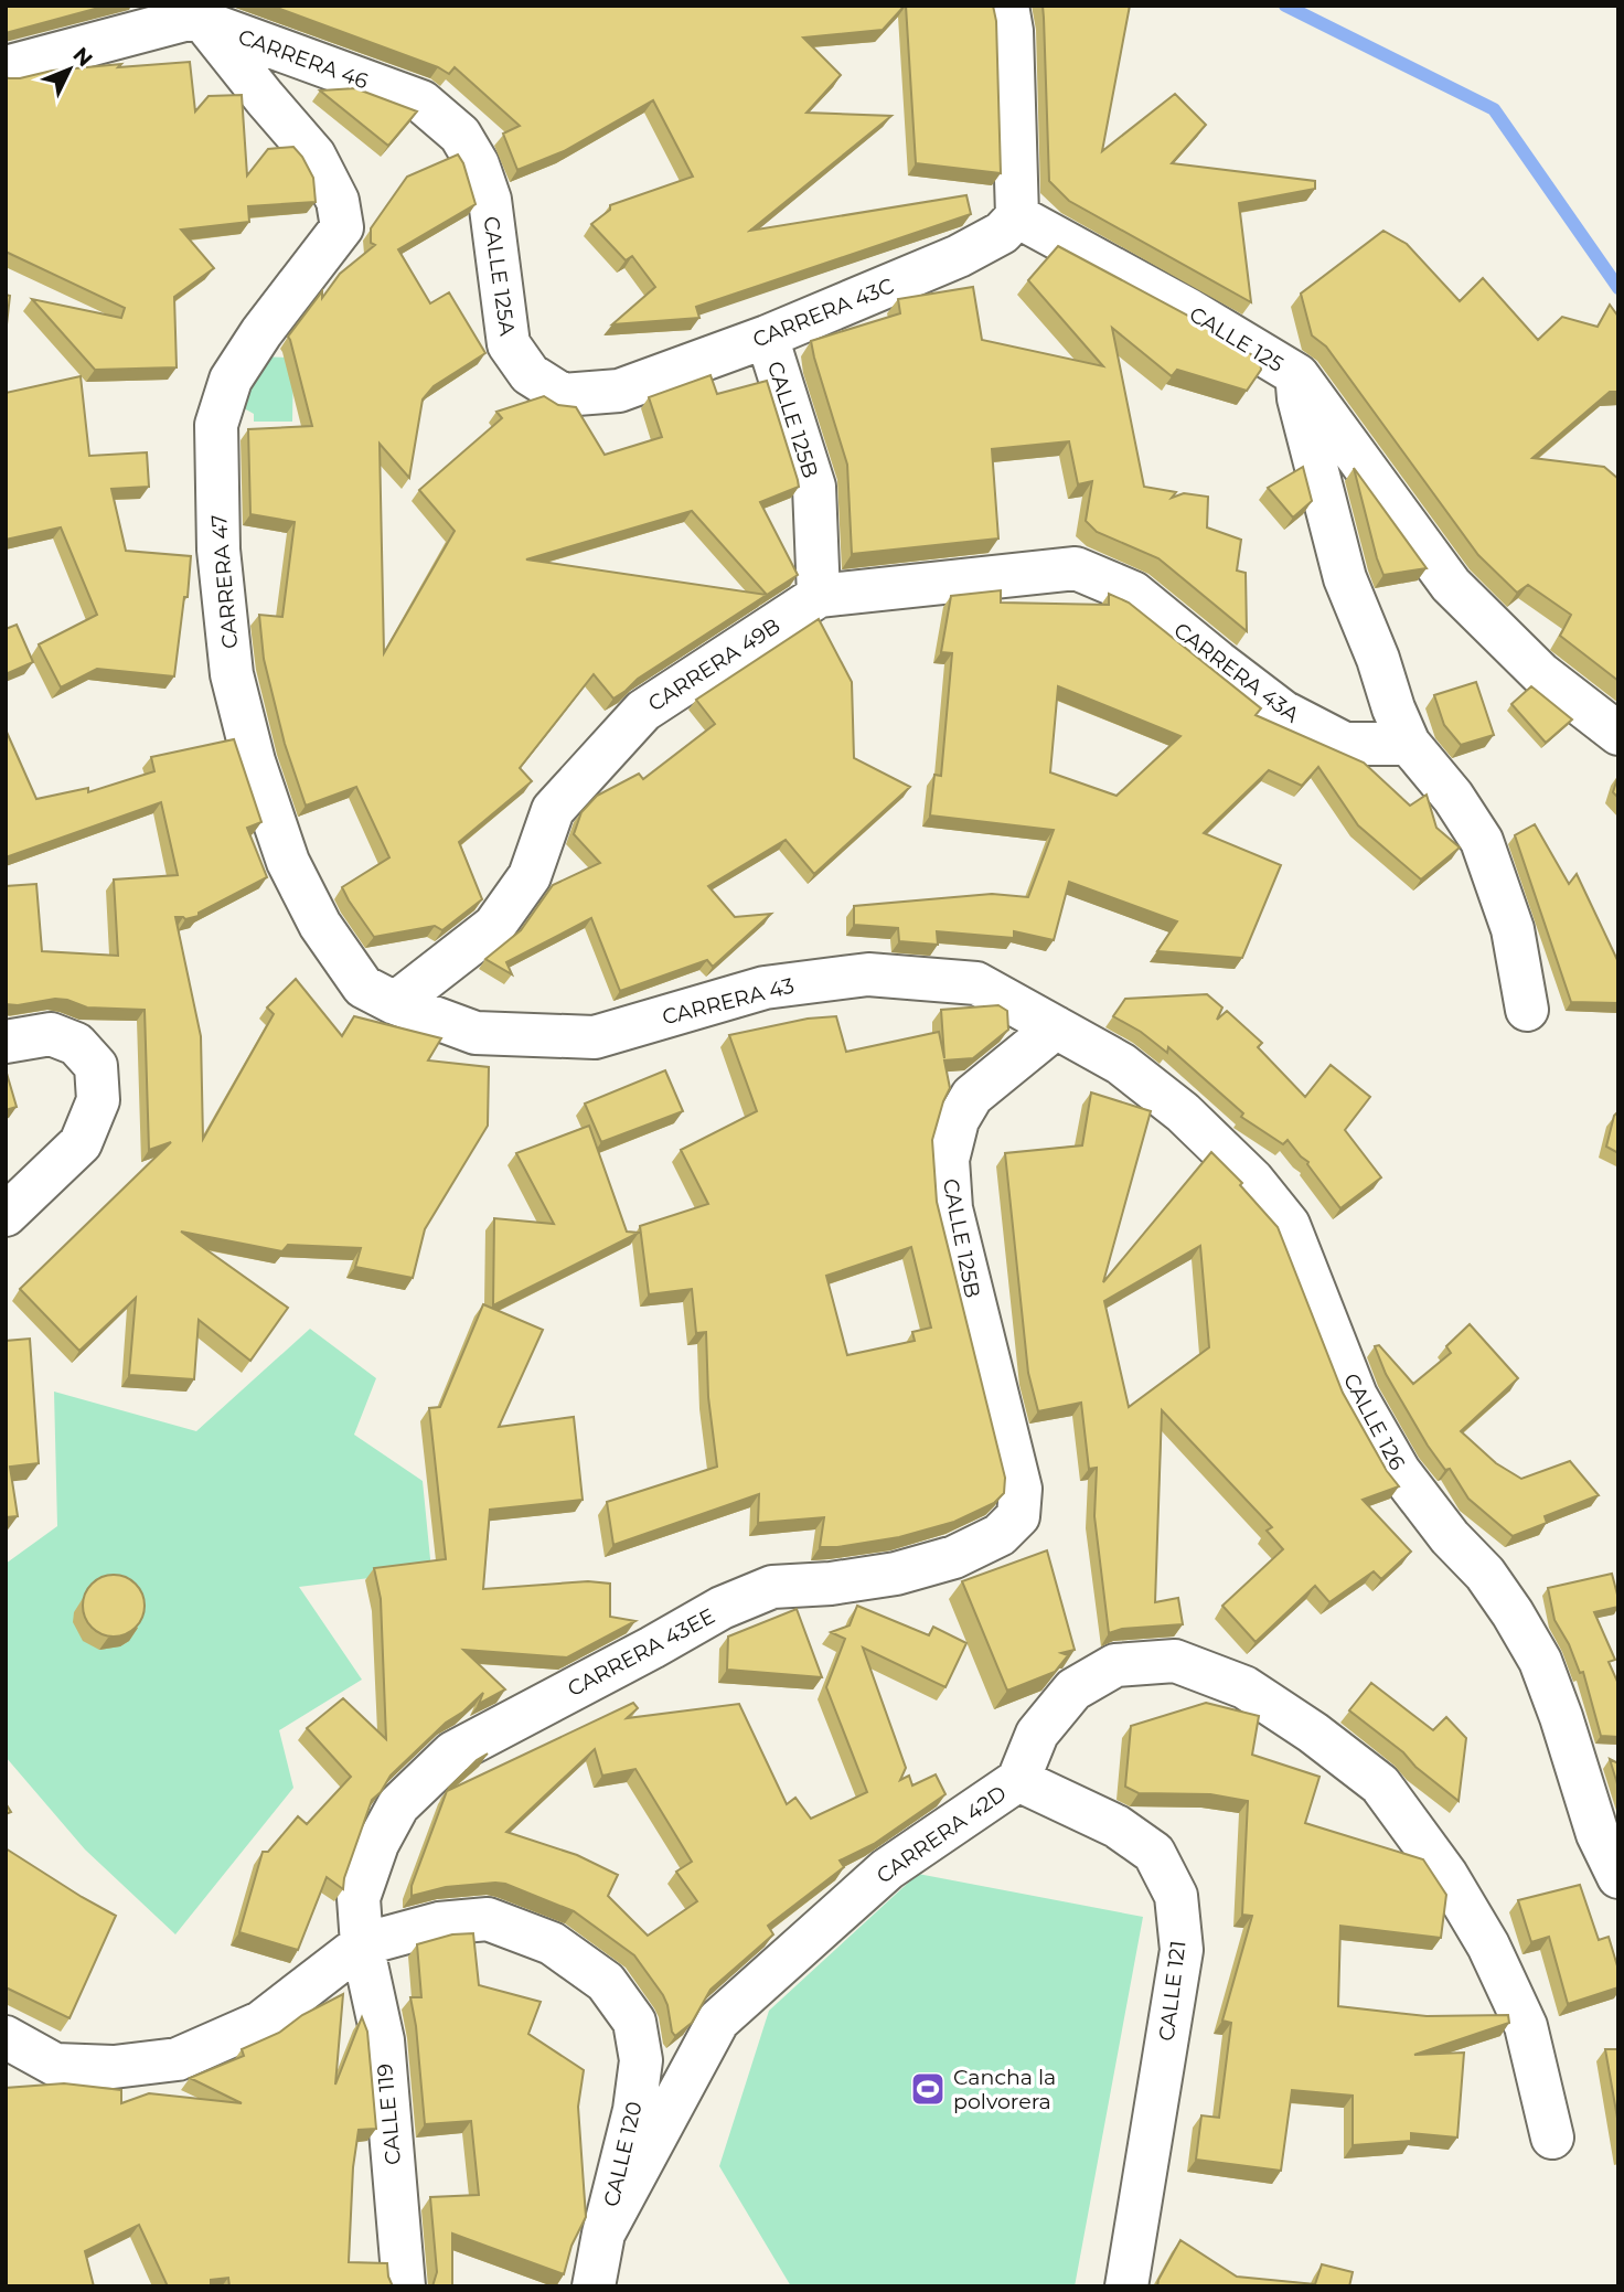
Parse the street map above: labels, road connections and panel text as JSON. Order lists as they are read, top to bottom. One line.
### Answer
{"streets":{"street":["CARRERA 46","CALLE 125A","CARRERA 43C","CALLE 125","CALLE 125B","CARRERA 47","CARRERA 49B","CARRERA 43A","CARRERA 43","CALLE 126","CARRERA 43EE","CARRERA 42D","CALLE 121","CALLE 119","CALLE 120"]},"crossings":[["CARRERA 46","CALLE 125A"],["CARRERA 46","CARRERA 47"],["CALLE 125A","CARRERA 43C"],["CARRERA 43C","CALLE 125"],["CARRERA 43C","CALLE 125B"],["CALLE 125B","CARRERA 49B"],["CALLE 125B","CARRERA 43"],["CALLE 125B","CALLE 126"],["CALLE 125B","CARRERA 43EE"],["CARRERA 47","CARRERA 49B"],["CARRERA 47","CARRERA 43"],["CARRERA 49B","CARRERA 43A"],["CARRERA 49B","CARRERA 43"],["CARRERA 43","CALLE 126"],["CARRERA 43EE","CALLE 119"],["CARRERA 43EE","CALLE 120"],["CARRERA 42D","CALLE 121"],["CARRERA 42D","CALLE 120"],["CALLE 119","CALLE 120"]],"places":{"sports":["Cancha la polvorera"]},"north":"top right"}
